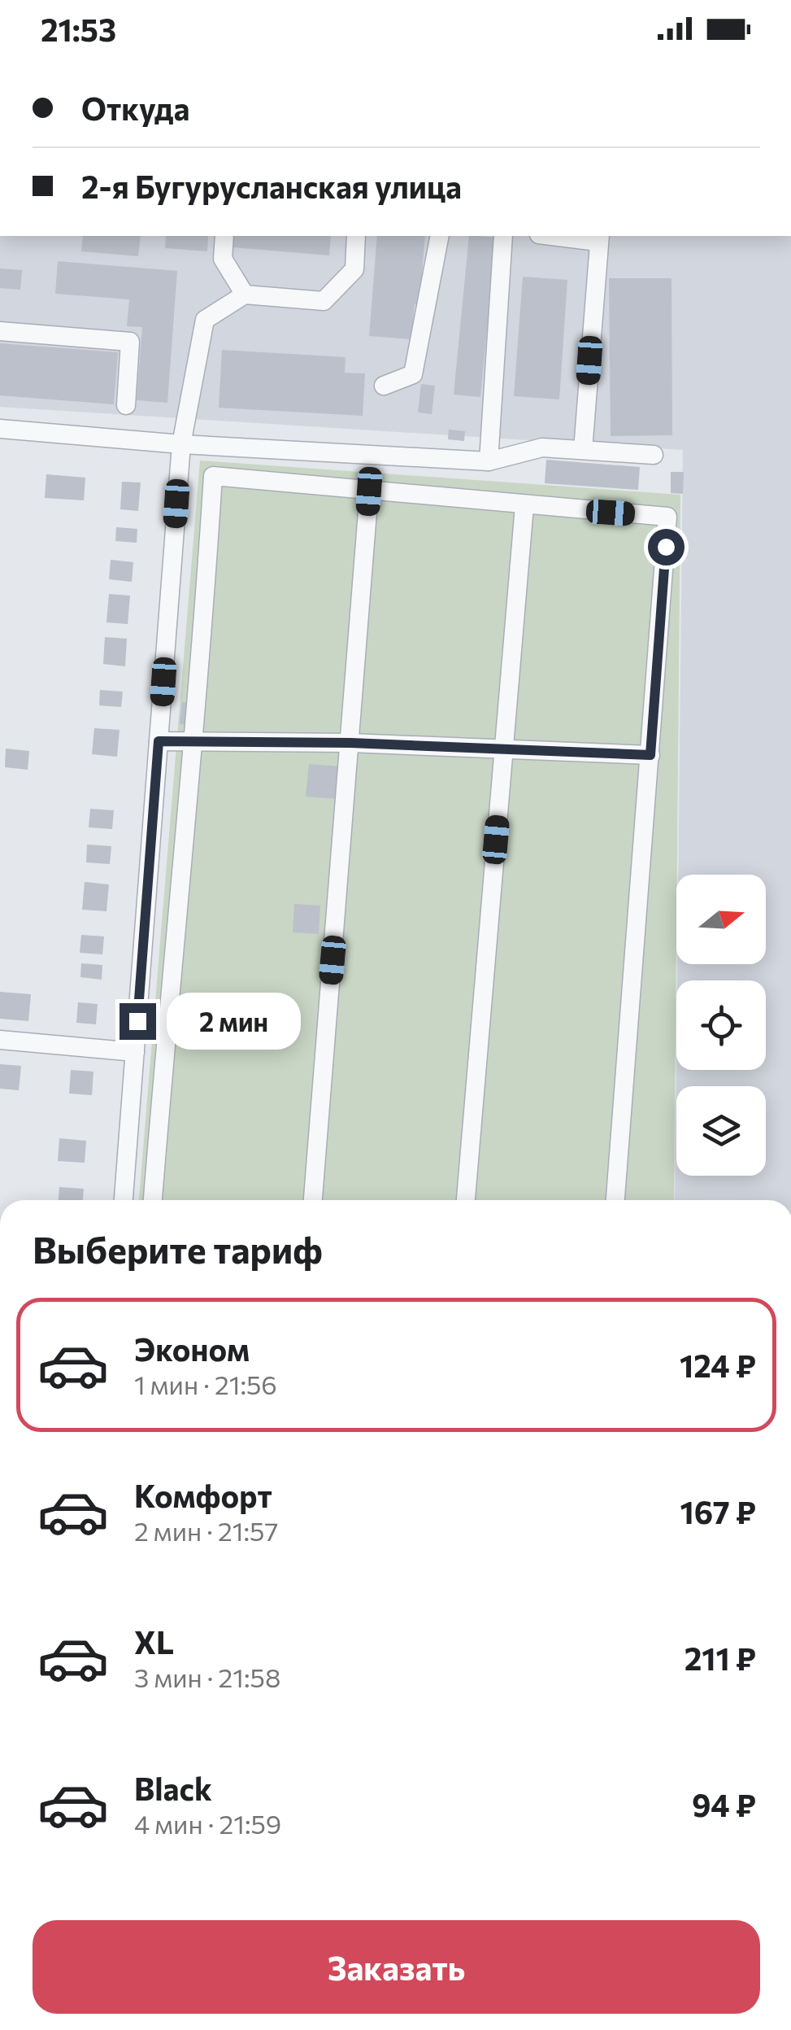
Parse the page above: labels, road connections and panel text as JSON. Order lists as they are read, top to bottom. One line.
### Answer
{"north":"right","page":{"status":"21:53","banner":["Откуда","2-я Бугурусланская улица"],"bubble":"2 мин","heading":"Выберите тариф","list":[{"name":"Эконом","note":"1 мин · 21:56","value":"124 ₽"},{"name":"Комфорт","note":"2 мин · 21:57","value":"167 ₽"},{"name":"XL","note":"3 мин · 21:58","value":"211 ₽"},{"name":"Black","note":"4 мин · 21:59","value":"94 ₽"}],"buttons":"Заказать"}}
